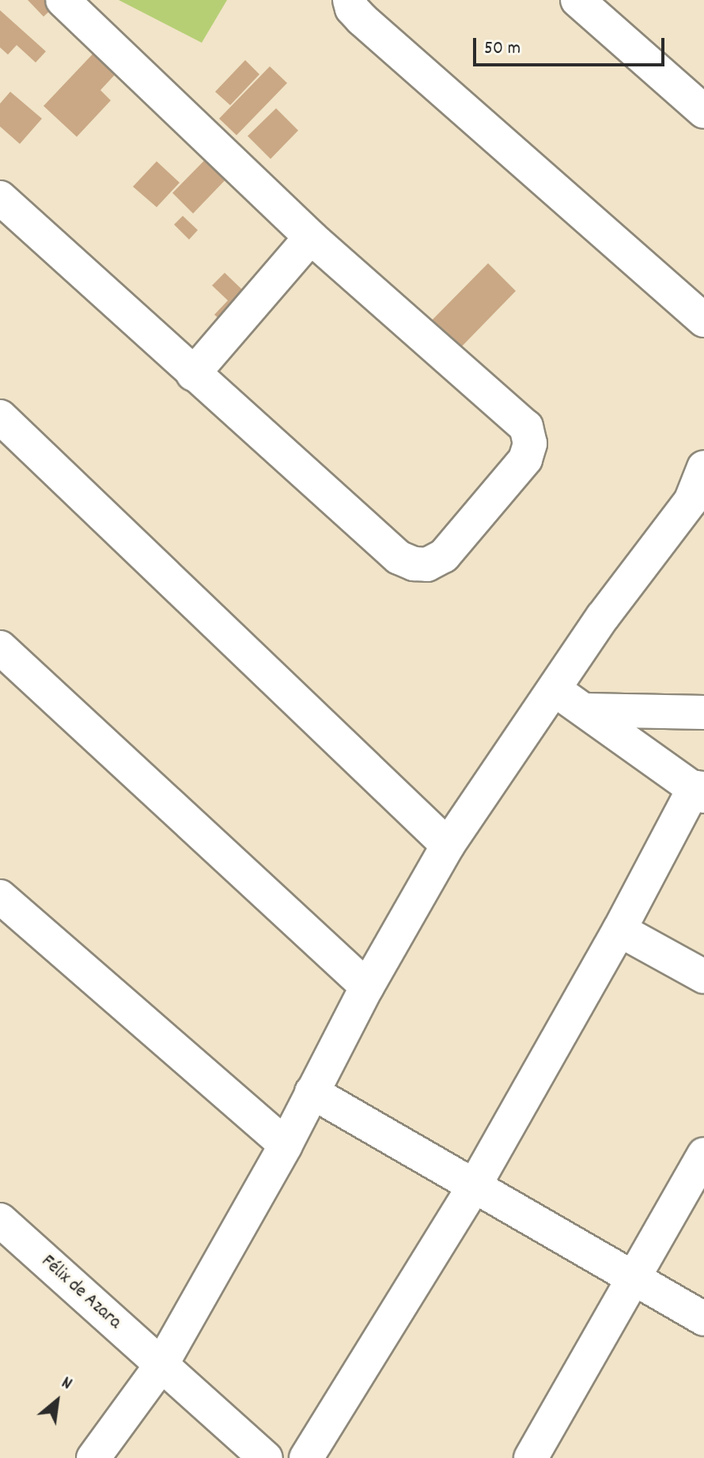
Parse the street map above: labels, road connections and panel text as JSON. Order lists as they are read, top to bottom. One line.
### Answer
{"streets":{"street":["Félix de Azara"]},"scale_bar":"50 m","north":"top right"}
